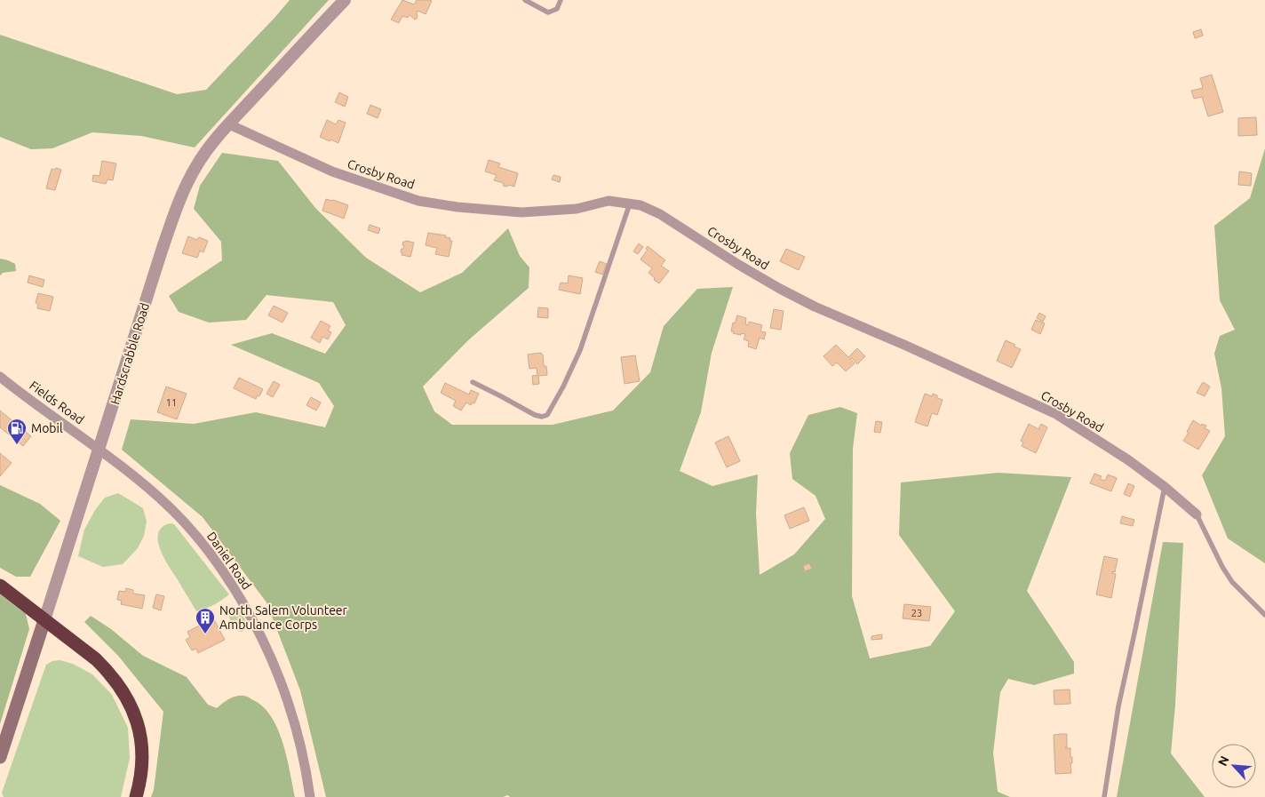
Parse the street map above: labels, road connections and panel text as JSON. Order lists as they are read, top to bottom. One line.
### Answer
{"streets":{"main road":["Hardscrabble Road"],"street":["Crosby Road","Fields Road","Daniel Road"]},"crossings":[["Crosby Road","Hardscrabble Road"],["Hardscrabble Road","Fields Road"],["Hardscrabble Road","Daniel Road"],["Fields Road","Daniel Road"]],"places":{"fuel station":["Mobil"],"building":["North Salem Volunteer Ambulance Corps"]},"house_numbers":["11","23"],"north":"top left"}
